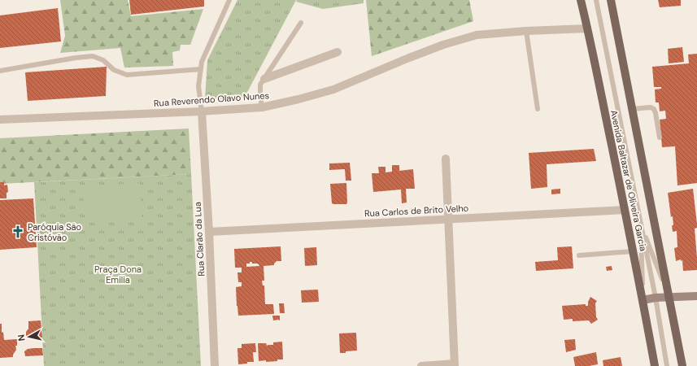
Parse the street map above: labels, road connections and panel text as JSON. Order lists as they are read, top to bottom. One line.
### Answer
{"streets":{"main road":["Avenida Baltazar de Oliveira Garcia"],"street":["Rua Reverendo Olavo Nunes","Rua Carlos de Brito Velho","Rua Clarão da Lua"]},"crossings":[["Rua Reverendo Olavo Nunes","Avenida Baltazar de Oliveira Garcia"],["Rua Reverendo Olavo Nunes","Rua Clarão da Lua"],["Avenida Baltazar de Oliveira Garcia","Rua Carlos de Brito Velho"],["Rua Carlos de Brito Velho","Rua Clarão da Lua"]],"parks":["Praça Dona Emilia"],"places":{"church":["Paróquia São Cristóvão"]},"north":"left"}
